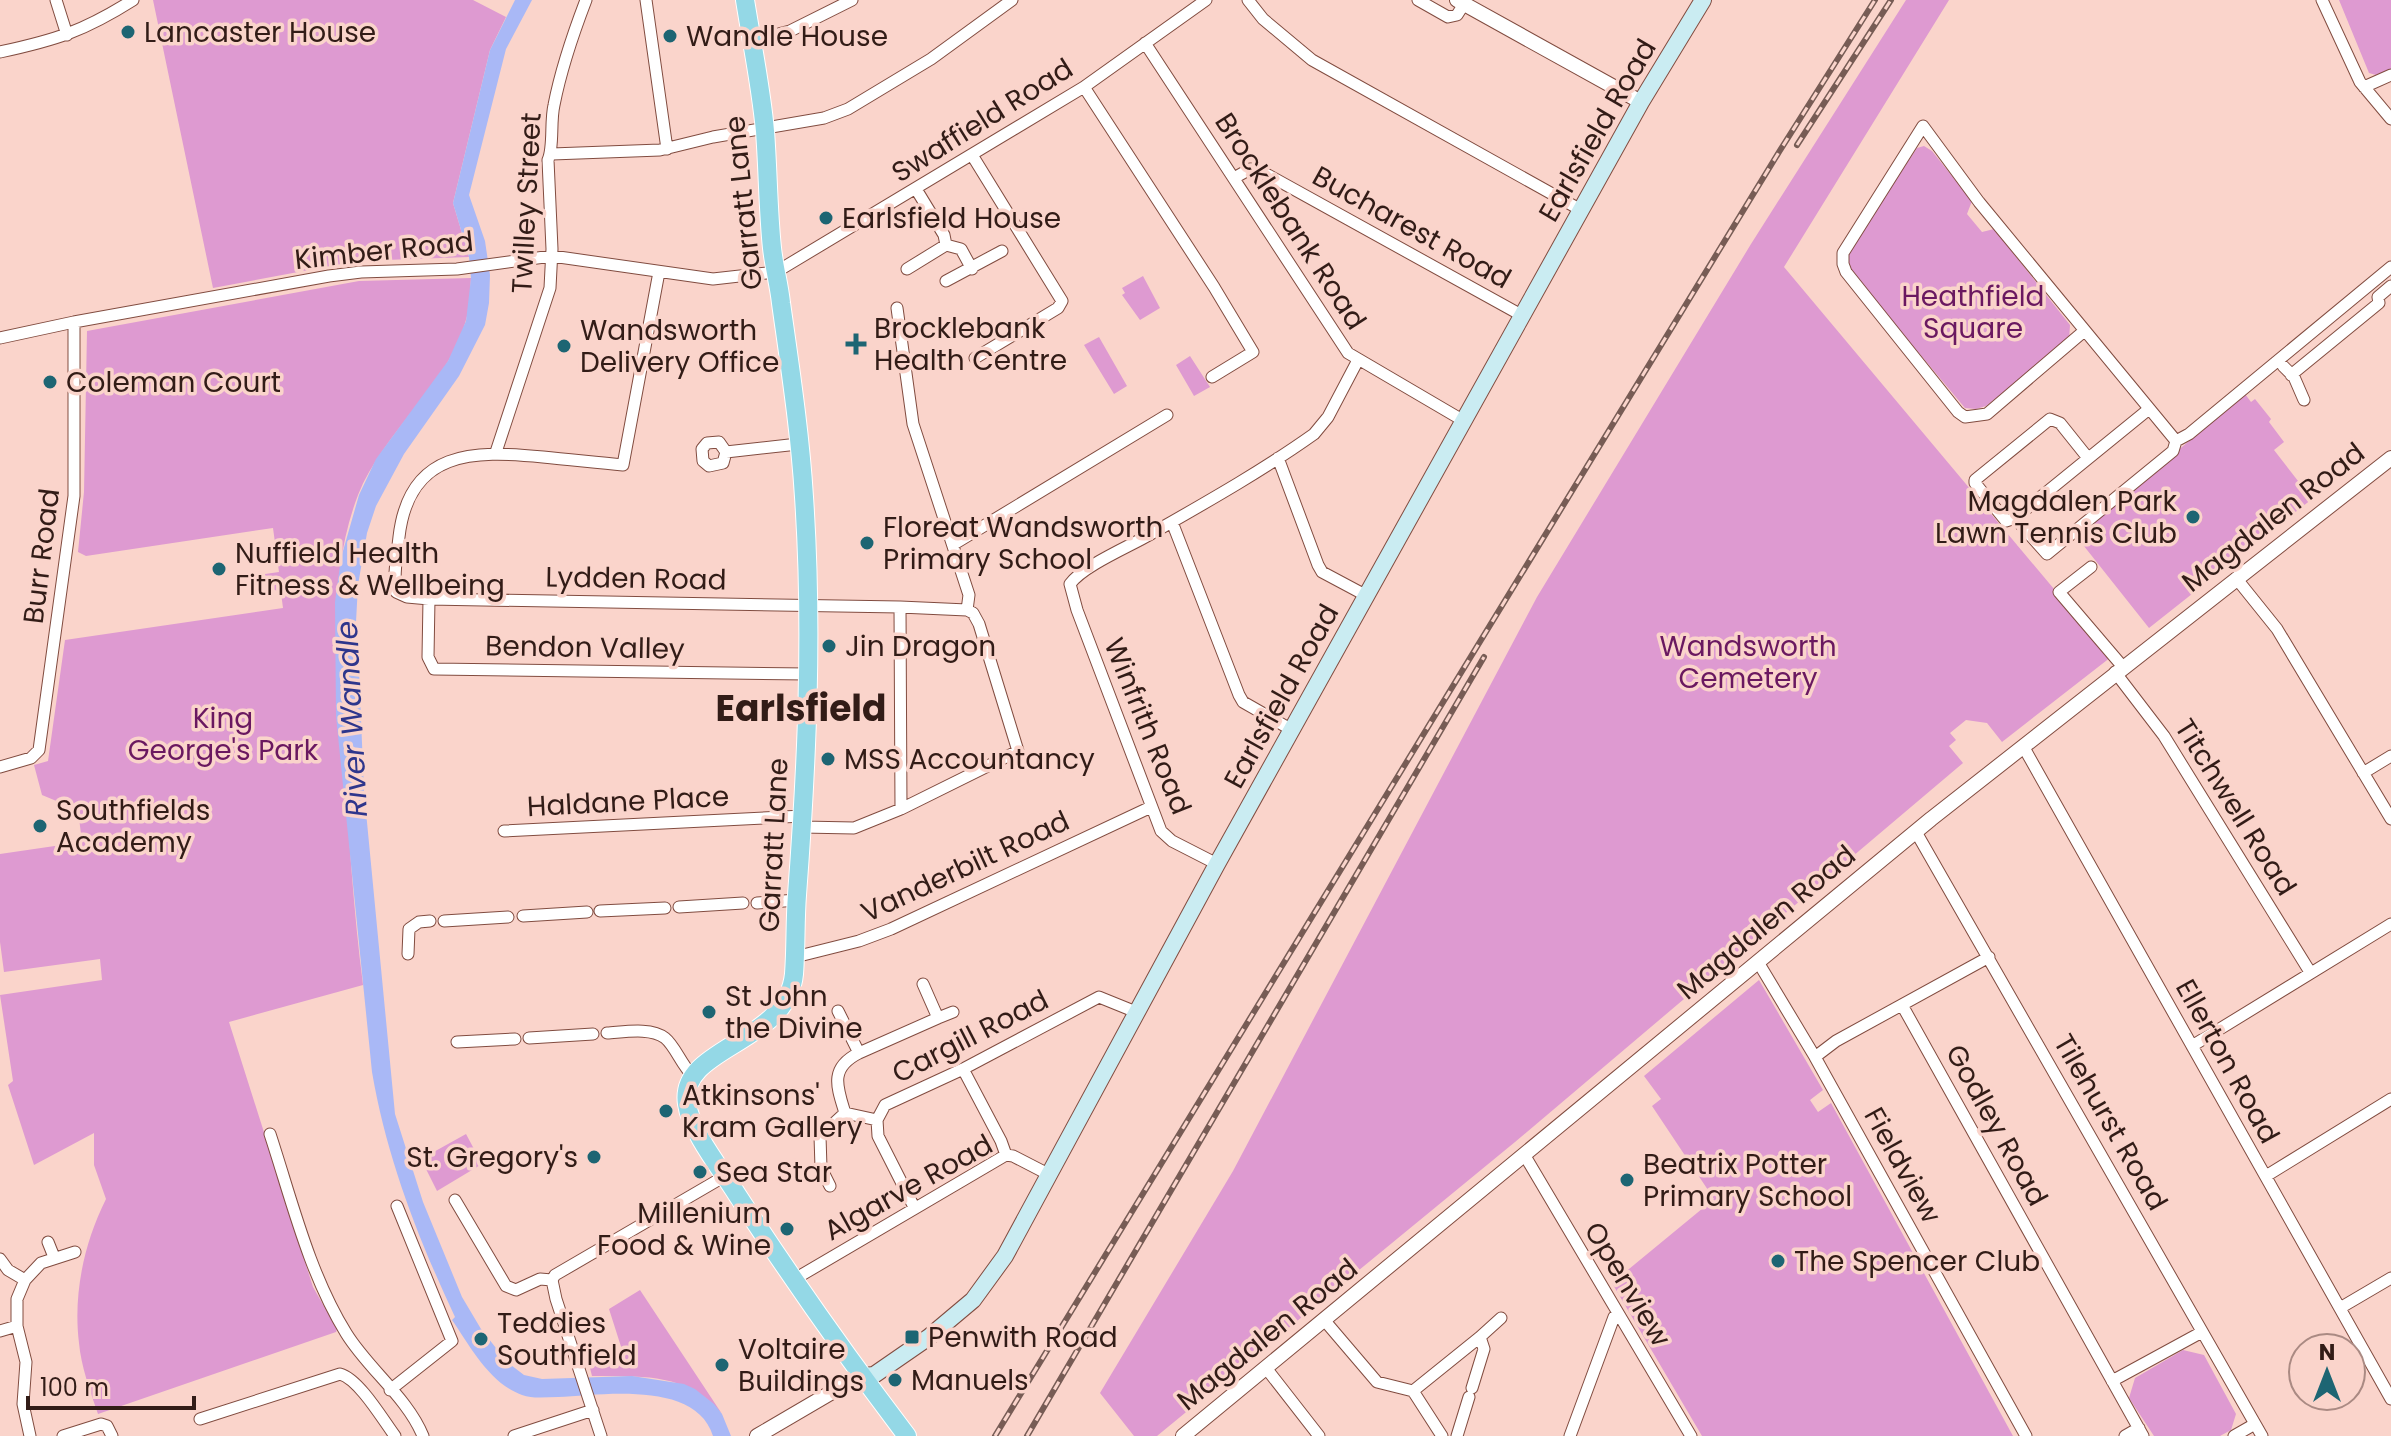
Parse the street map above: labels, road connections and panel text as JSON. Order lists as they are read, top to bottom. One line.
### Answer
{"streets":{"main road":["Earlsfield Road","Garratt Lane"],"street":["Swaffield Road","Twilley Street","Brocklebank Road","Bucharest Road","Kimber Road","Magdalen Road","Burr Road","Lydden Road","Bendon Valley","Winfrith Road","Haldane Place","Titchwell Road","Vanderbilt Road","Cargill Road","Ellerton Road","Tilehurst Road","Godley Road","Fieldview","Algarve Road","Openview"]},"crossings":[["Swaffield Road","Garratt Lane"],["Swaffield Road","Brocklebank Road"],["Swaffield Road","Kimber Road"],["Earlsfield Road","Brocklebank Road"],["Earlsfield Road","Bucharest Road"],["Earlsfield Road","Winfrith Road"],["Earlsfield Road","Cargill Road"],["Earlsfield Road","Algarve Road"],["Twilley Street","Kimber Road"],["Twilley Street","Lydden Road"],["Garratt Lane","Kimber Road"],["Garratt Lane","Lydden Road"],["Garratt Lane","Bendon Valley"],["Garratt Lane","Haldane Place"],["Garratt Lane","Vanderbilt Road"],["Brocklebank Road","Bucharest Road"],["Kimber Road","Burr Road"],["Magdalen Road","Titchwell Road"],["Magdalen Road","Ellerton Road"],["Magdalen Road","Tilehurst Road"],["Magdalen Road","Fieldview"],["Magdalen Road","Openview"],["Lydden Road","Bendon Valley"],["Lydden Road","Haldane Place"],["Winfrith Road","Vanderbilt Road"],["Cargill Road","Algarve Road"]],"districts":["Earlsfield"],"water":["River Wandle"],"parks":["Heathfield Square","Wandsworth Cemetery","King George's Park"],"places":{"other":["Lancaster House","Wandle House","Earlsfield House","Wandsworth Delivery Office","Coleman Court","Magdalen Park Lawn Tennis Club","Floreat Wandsworth Primary School","Nuffield Health Fitness & Wellbeing","Jin Dragon","MSS Accountancy","Southfields Academy","St John the Divine","Atkinsons' Kram Gallery","St. Gregory's","Sea Star","Beatrix Potter Primary School","Millenium Food & Wine","The Spencer Club","Teddies Southfield","Voltaire Buildings","Manuels"],"health":["Brocklebank Health Centre"],"transit":["Penwith Road"]},"scale_bar":"100 m","north":"top"}
